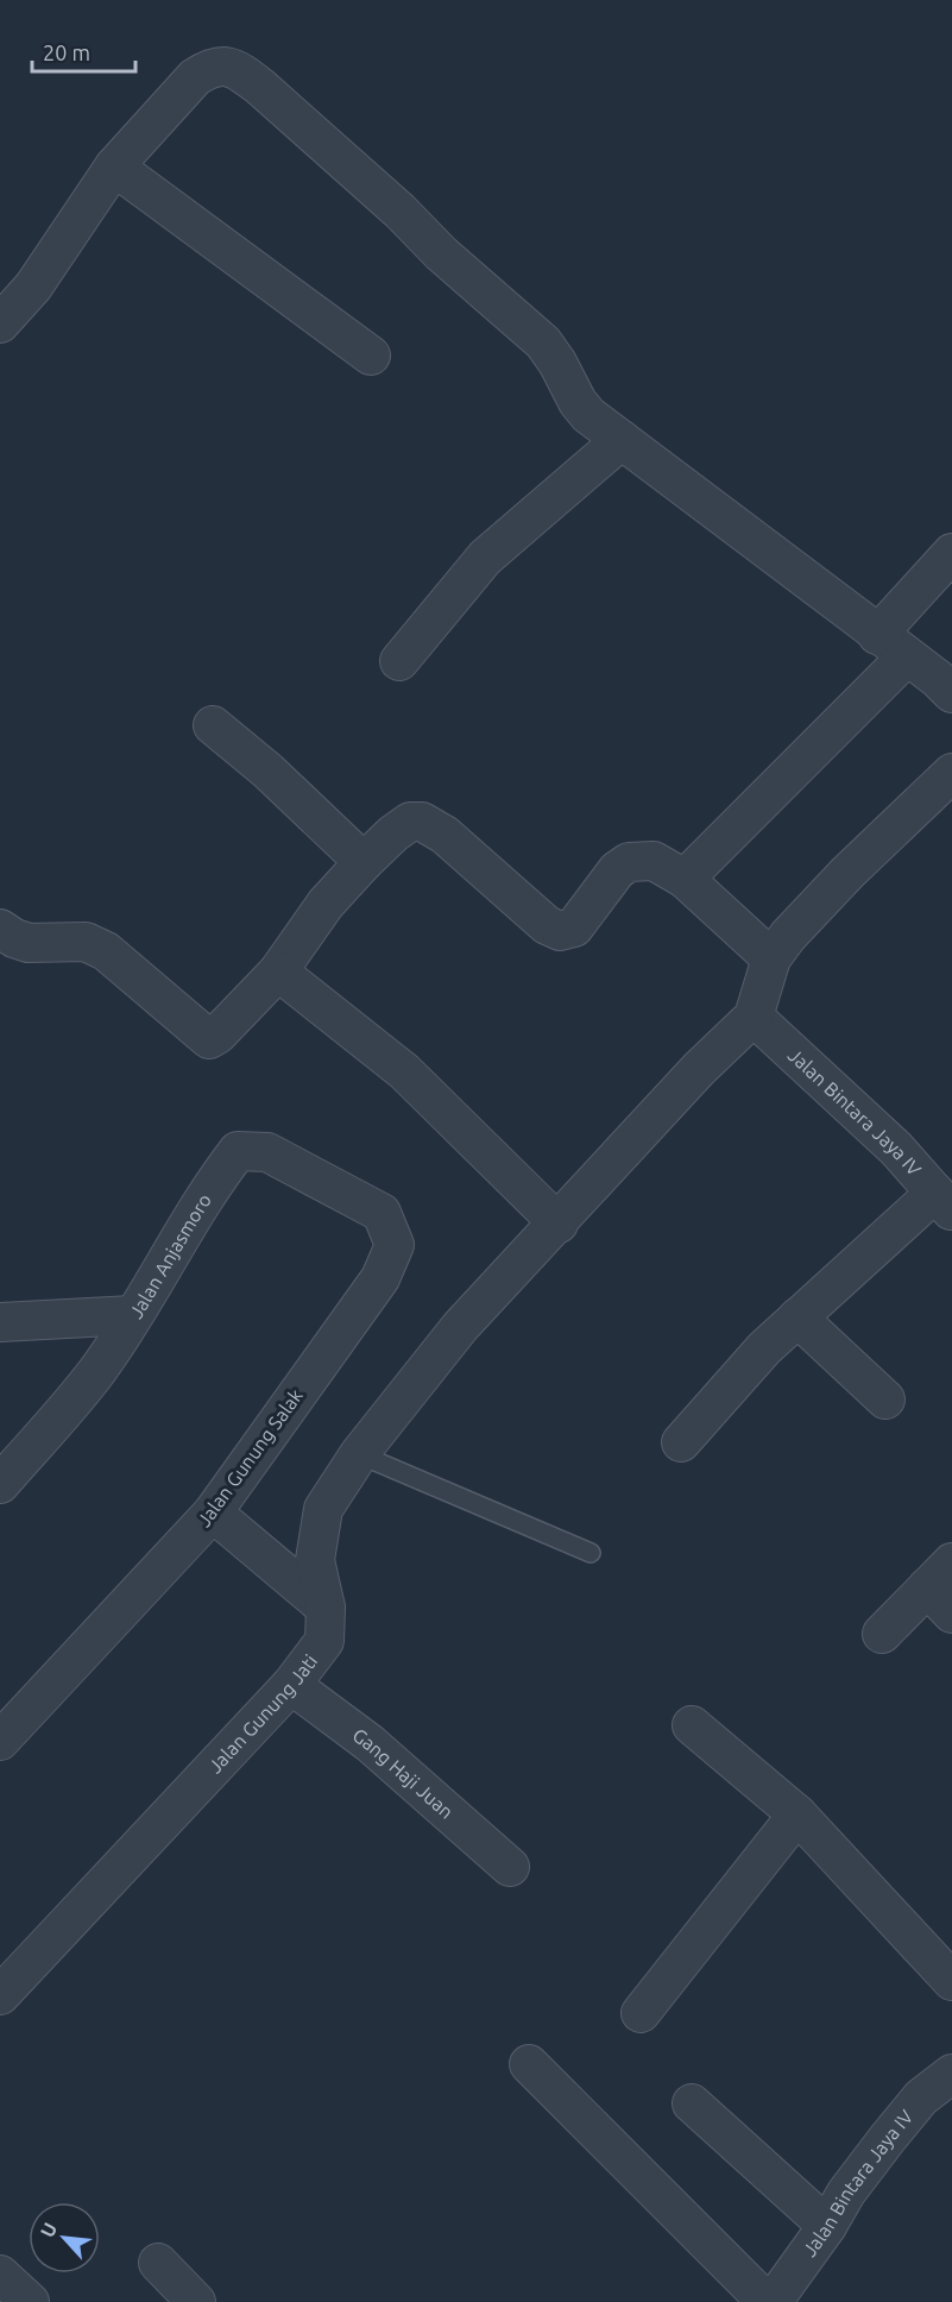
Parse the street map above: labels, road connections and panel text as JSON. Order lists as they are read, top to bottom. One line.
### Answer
{"streets":{"street":["Jalan Bintara Jaya IV","Jalan Anjasmoro","Jalan Gunung Salak","Jalan Gunung Jati","Gang Haji Juan"]},"crossings":[["Jalan Bintara Jaya IV","Jalan Gunung Jati"],["Jalan Anjasmoro","Jalan Gunung Salak"],["Jalan Gunung Jati","Gang Haji Juan"]],"scale_bar":"20 m","north":"top left"}
